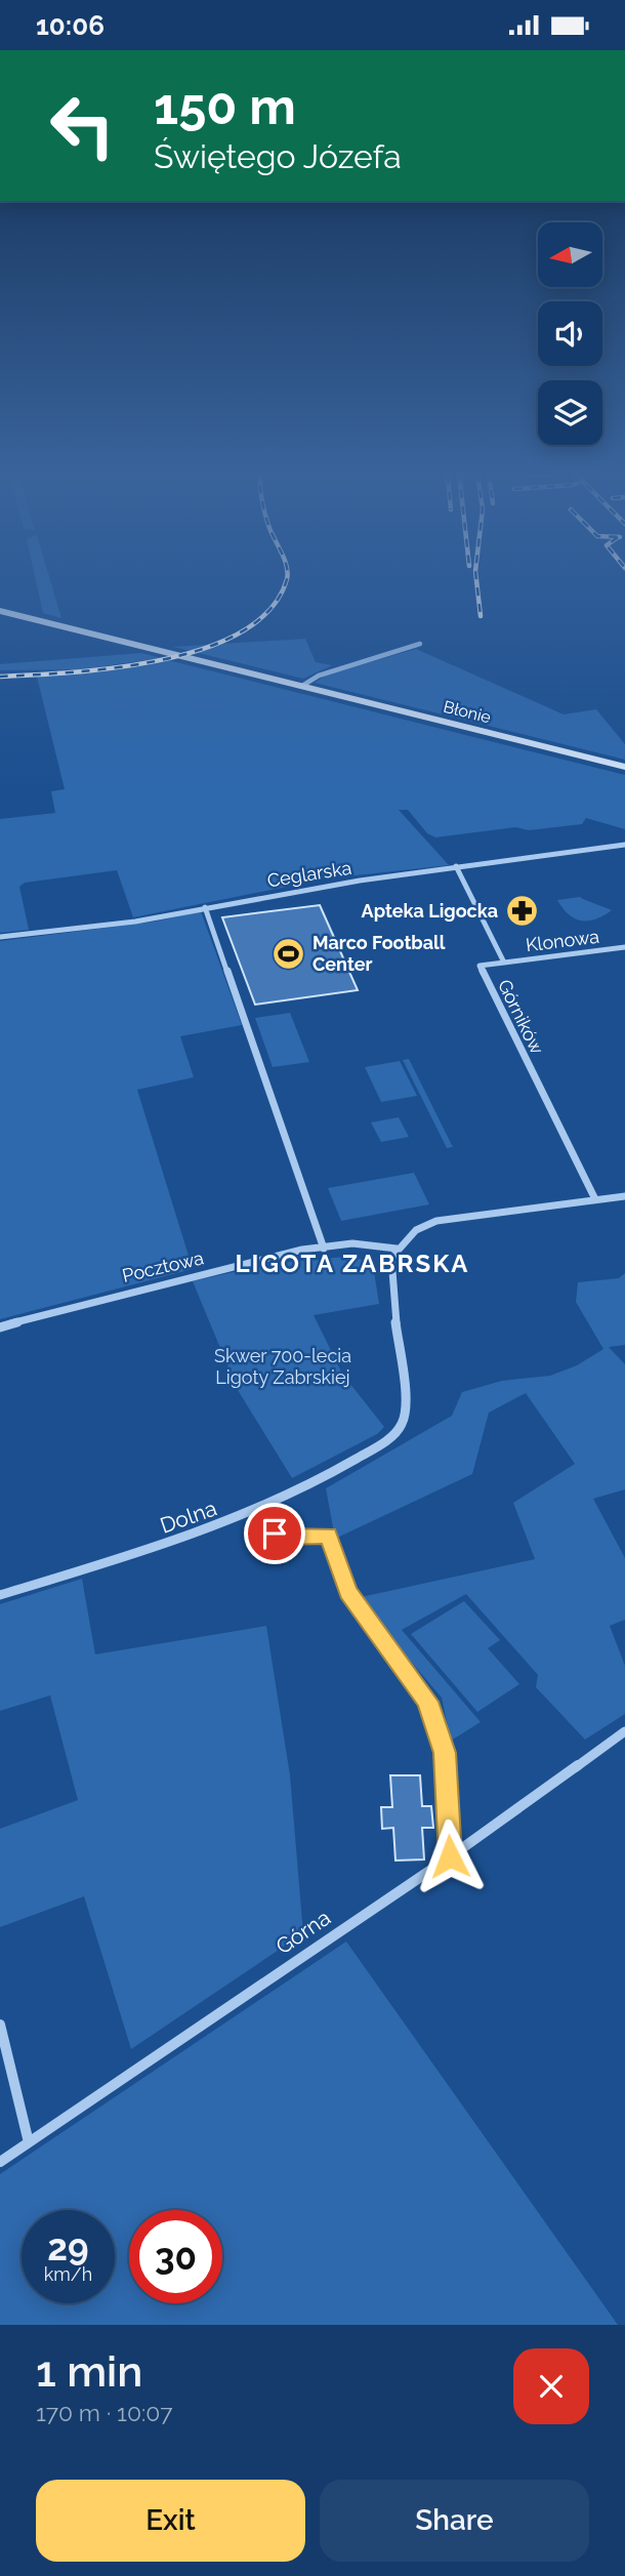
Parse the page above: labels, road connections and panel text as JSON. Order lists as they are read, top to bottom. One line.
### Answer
{"streets":{"street":["Błonie","Ceglarska","Klonowa","Górników","Pocztowa","Dolna","Górna"]},"crossings":[["Ceglarska","Górników"],["Klonowa","Górników"],["Pocztowa","Dolna"]],"districts":["LIGOTA ZABRSKA"],"parks":["Skwer 700-lecia Ligoty Zabrskiej"],"places":{"pharmacy":["Apteka Ligocka"],"sports":["Marco Football Center"]},"north":"left","page":{"status":"10:06","turn":["150 m","Świętego Józefa"],"speed":"29 km/h","limit":"30","heading":["1 min","170 m · 10:07"],"buttons":["Exit","Share"]}}
